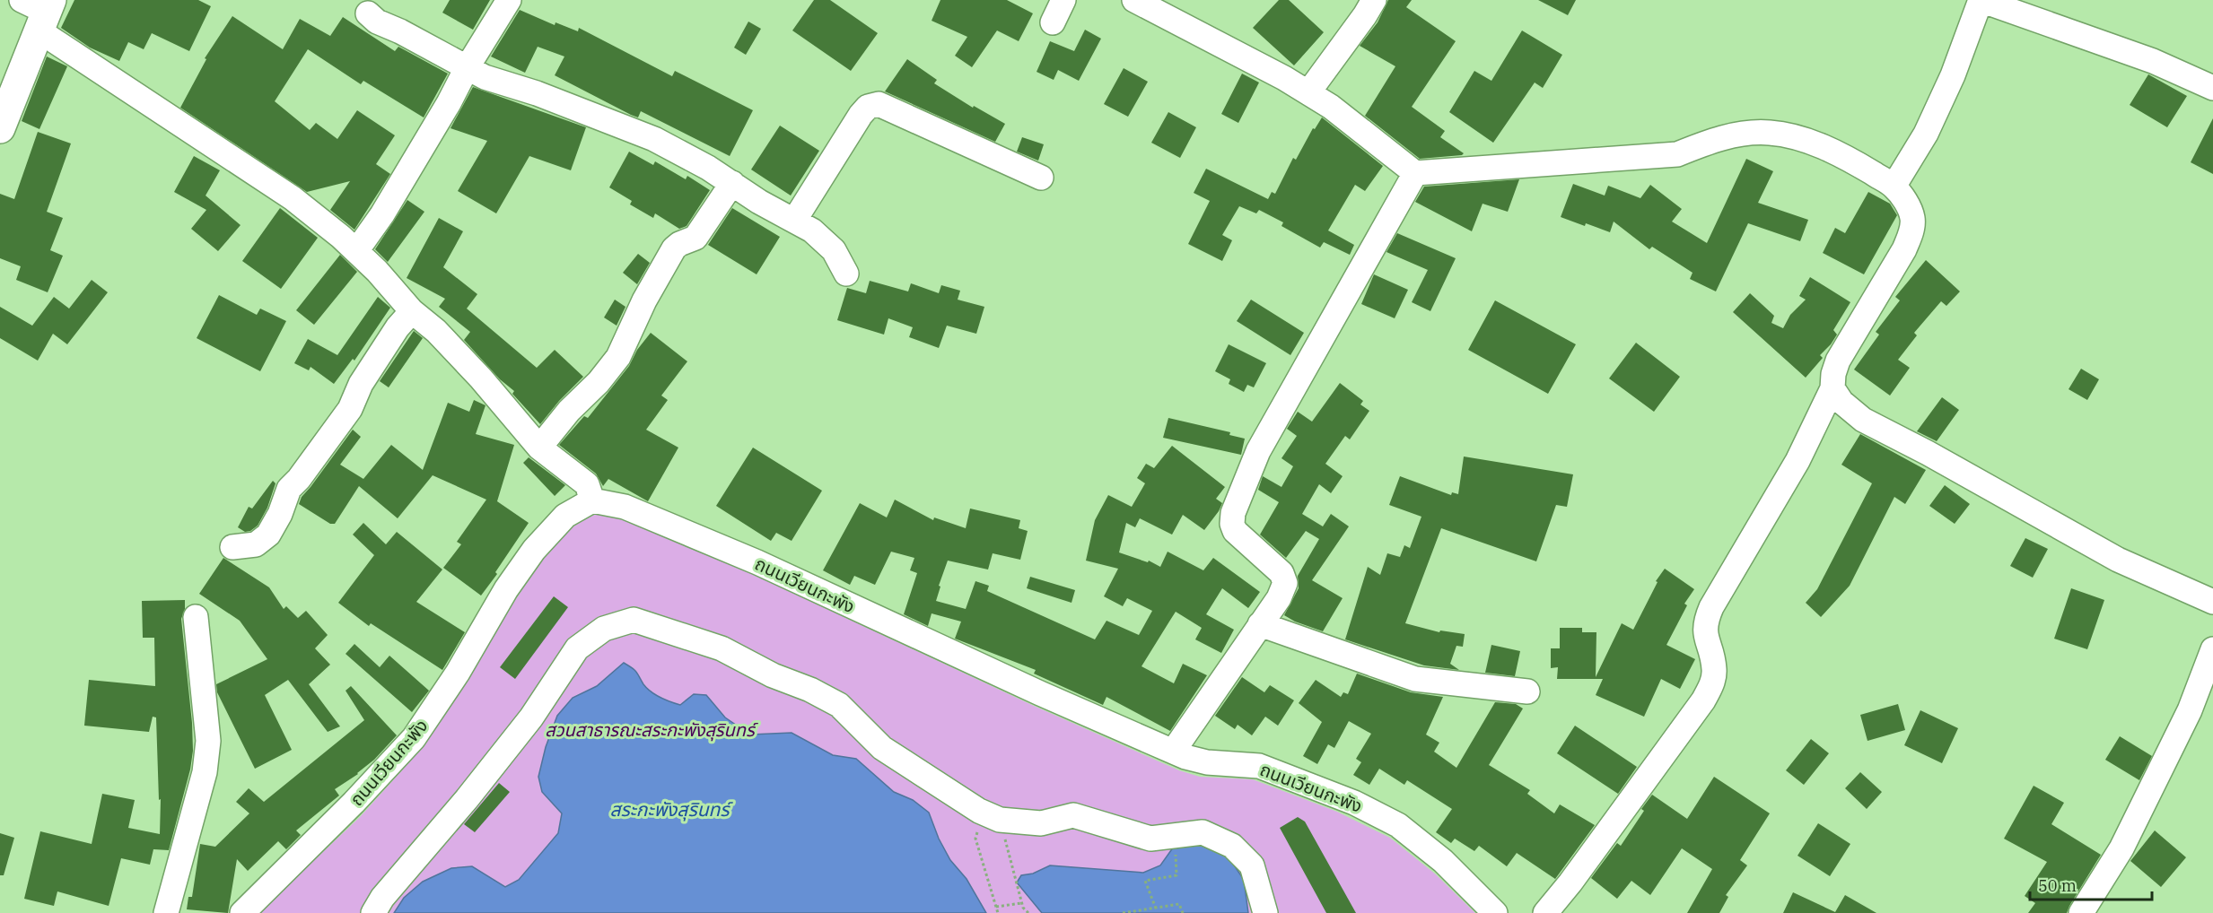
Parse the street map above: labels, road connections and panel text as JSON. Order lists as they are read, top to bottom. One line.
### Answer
{"streets":{"street":["ถนนเวียนกะพัง"]},"water":["สระกะพังสุรินทร์"],"parks":["สวนสาธารณะสระกะพังสุรินทร์"],"scale_bar":"50 m"}
